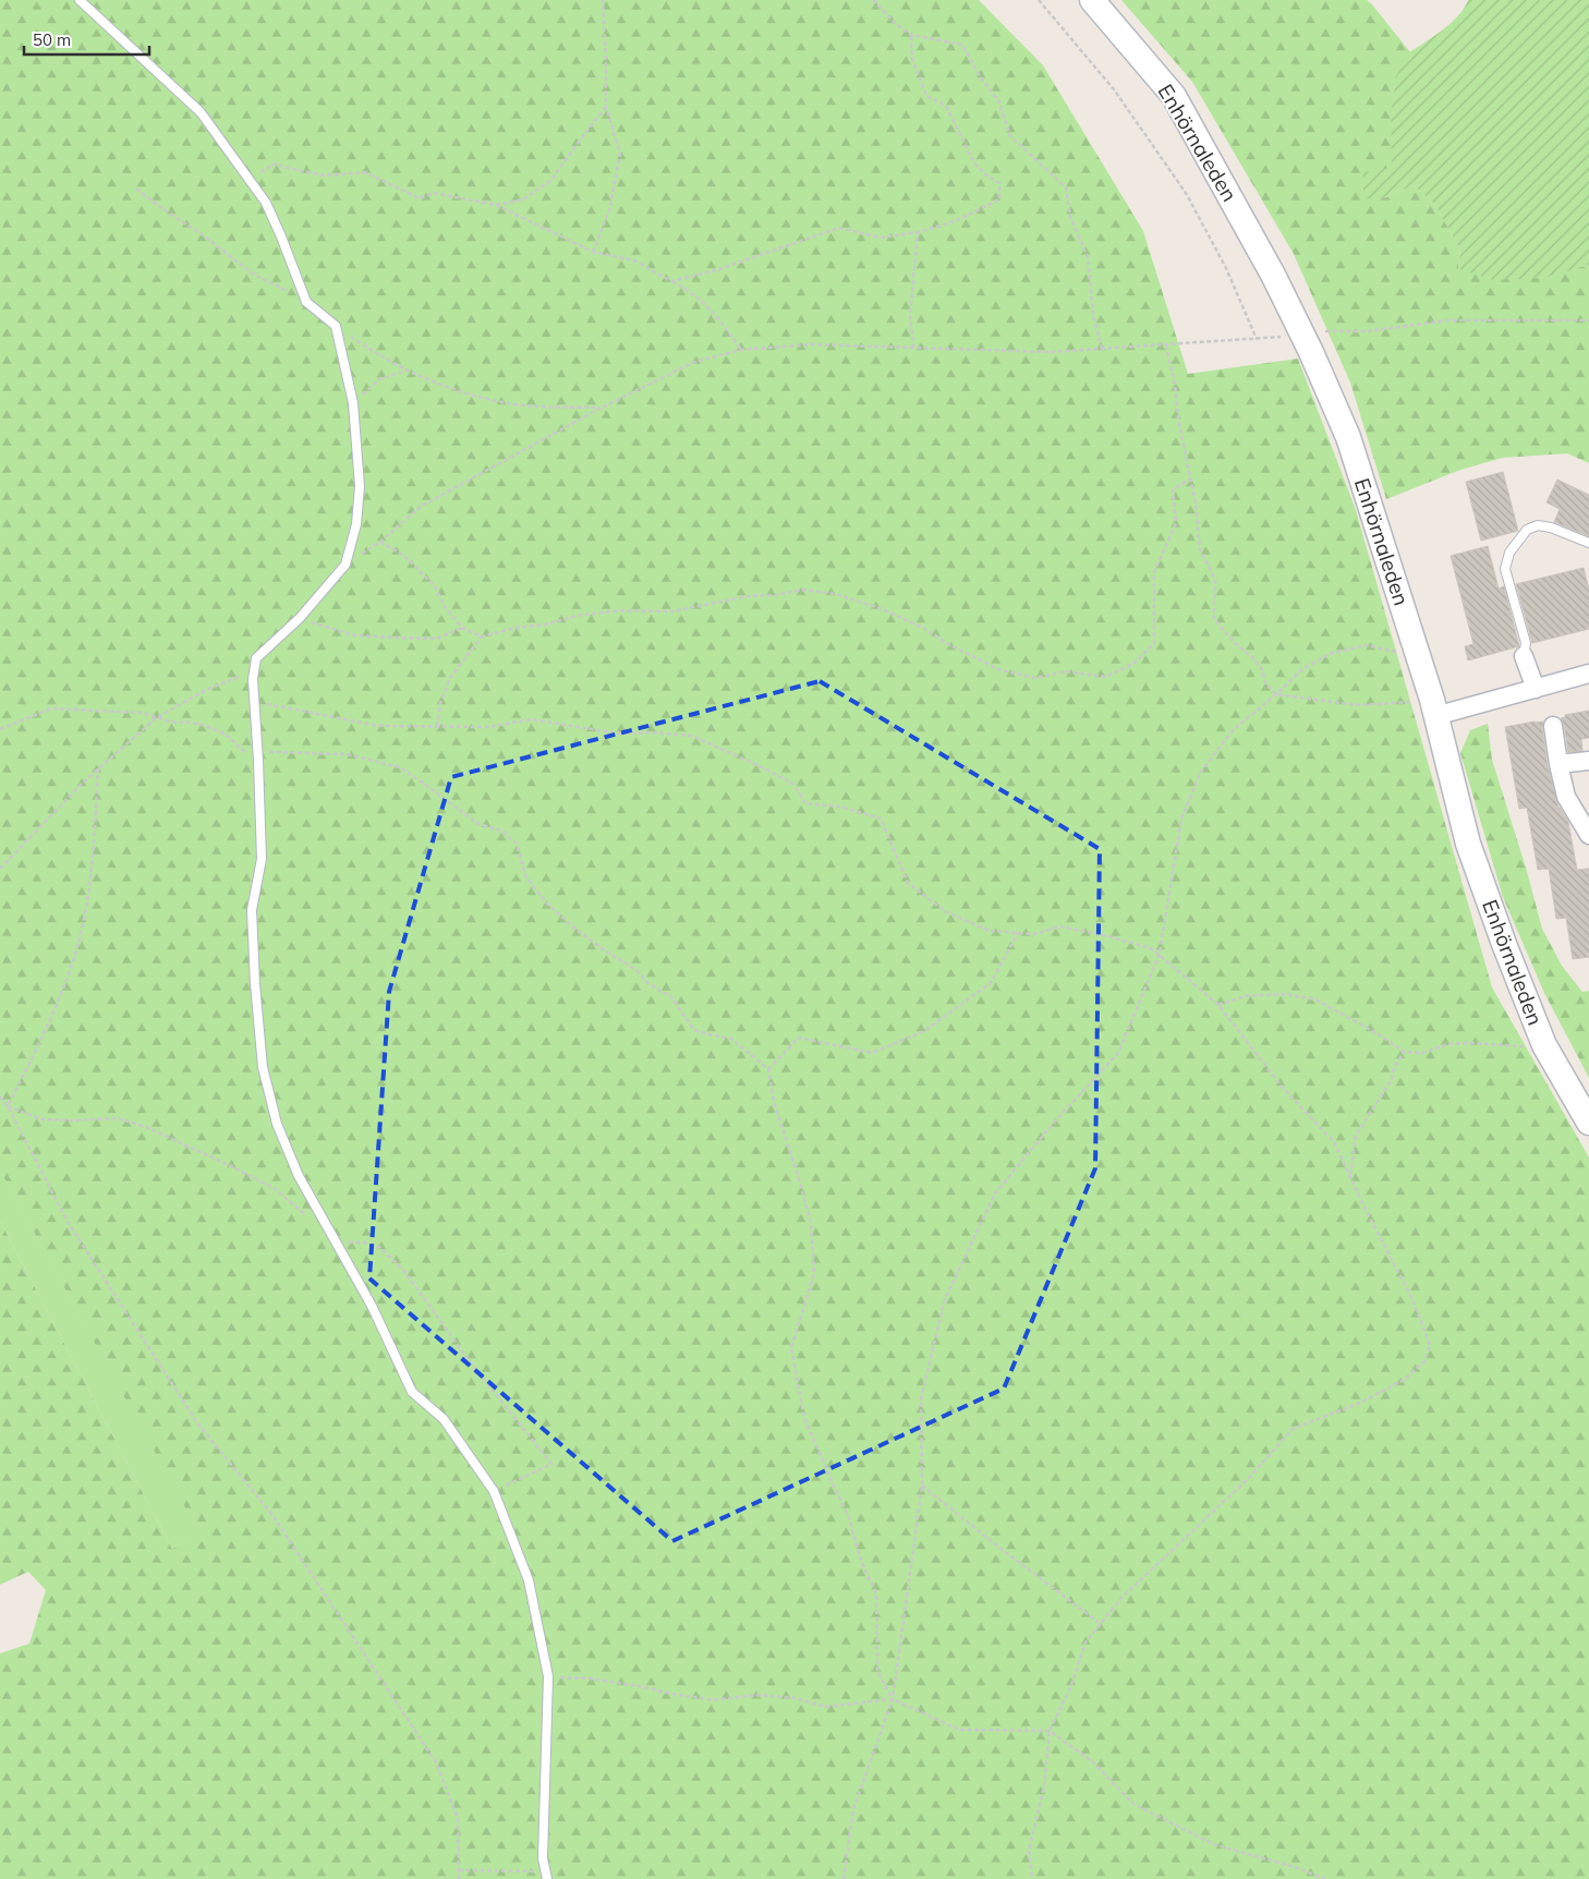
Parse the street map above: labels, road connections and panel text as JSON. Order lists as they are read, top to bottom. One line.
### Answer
{"streets":{"street":["Enhörnaleden"]},"scale_bar":"50 m"}
